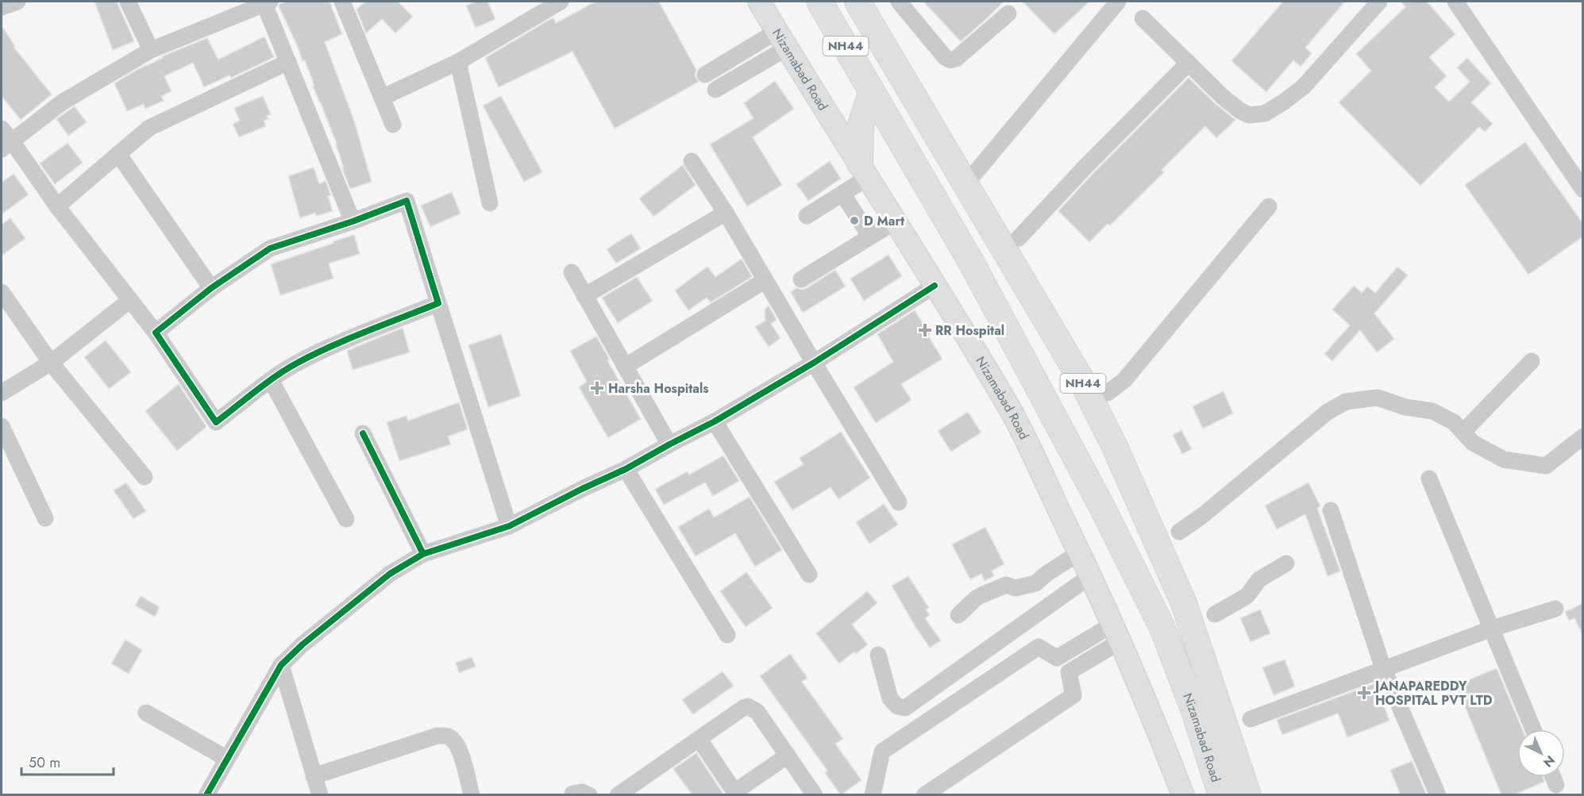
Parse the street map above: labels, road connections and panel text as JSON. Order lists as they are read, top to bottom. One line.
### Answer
{"streets":{"highway":["NH44","Nizamabad Road"]},"places":{"other":["D Mart"],"health":["RR Hospital","Harsha Hospitals","JANAPAREDDY HOSPITAL PVT LTD"]},"scale_bar":"50 m","north":"bottom right"}
